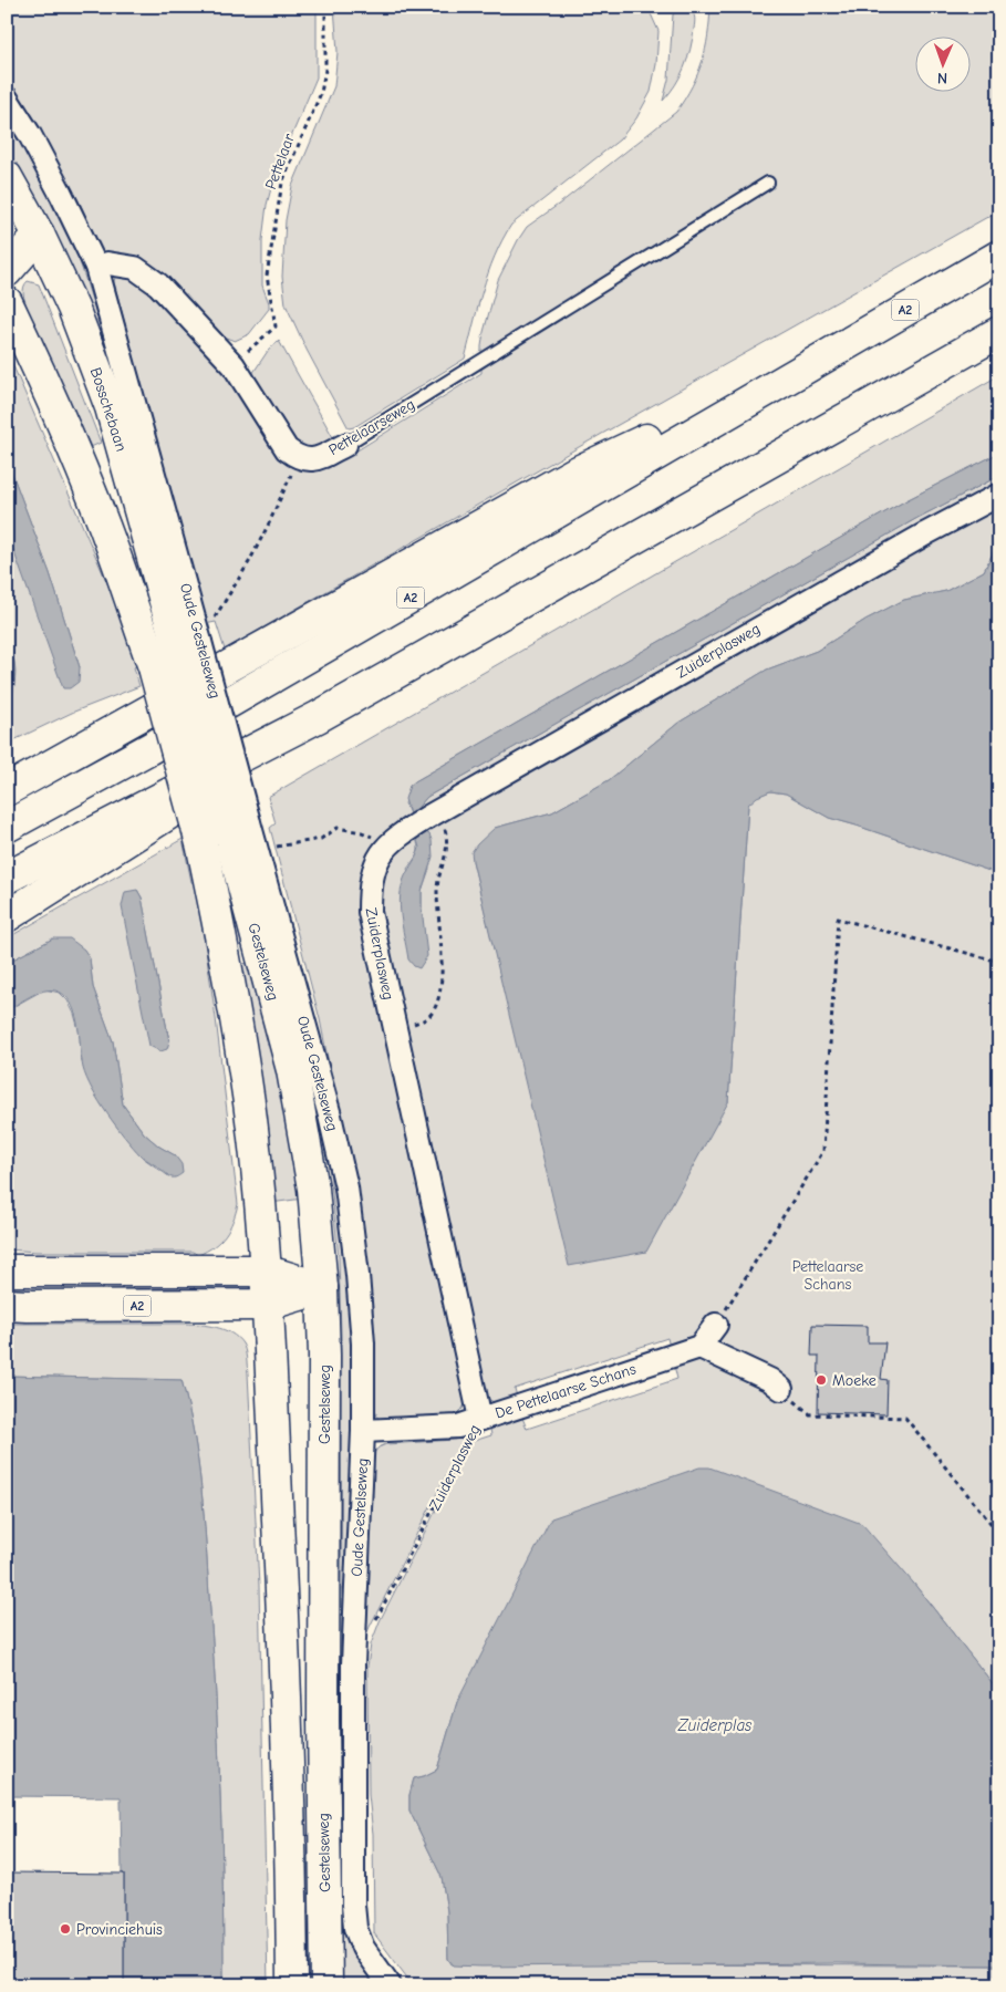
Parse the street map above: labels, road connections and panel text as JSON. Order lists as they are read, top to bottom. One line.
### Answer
{"streets":{"main road":["A2","Bosschebaan","Gestelseweg"],"street":["Pettelaarseweg","Oude Gestelseweg","Zuiderplasweg","De Pettelaarse Schans"],"path":["Pettelaar"]},"crossings":[["Bosschebaan","Oude Gestelseweg"],["Bosschebaan","Gestelseweg"],["Oude Gestelseweg","Gestelseweg"],["Oude Gestelseweg","De Pettelaarse Schans"],["Zuiderplasweg","De Pettelaarse Schans"]],"water":["Zuiderplas"],"parks":["Pettelaarse Schans"],"places":["Moeke","Provinciehuis"],"north":"bottom"}
